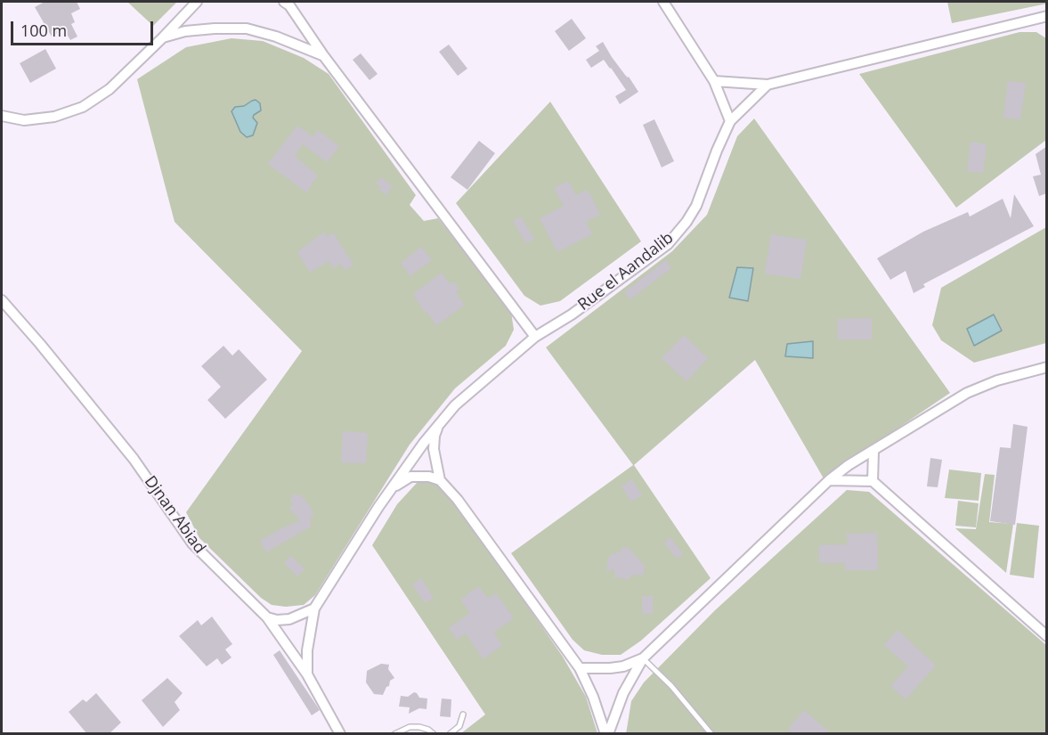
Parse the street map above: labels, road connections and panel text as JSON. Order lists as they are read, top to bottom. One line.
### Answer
{"streets":{"street":["Rue el Aandalib","Djnan Abiad"]},"crossings":[["Rue el Aandalib","Djnan Abiad"]],"scale_bar":"100 m"}
